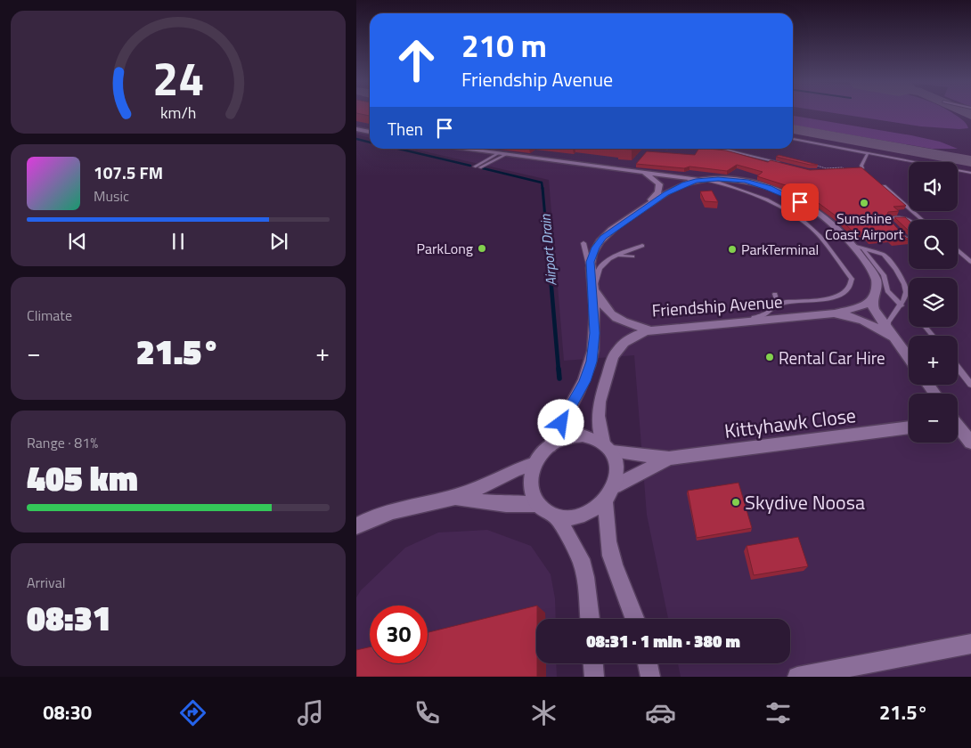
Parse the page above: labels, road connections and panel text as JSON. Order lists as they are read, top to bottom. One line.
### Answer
{"streets":{"street":["Friendship Avenue","Kittyhawk Close"]},"water":["Airport Drain"],"places":["Sunshine Coast Airport","ParkLong","ParkTerminal","Rental Car Hire","Skydive Noosa"],"page":{"turn":["210 m","Friendship Avenue"],"then":"Then","song":["107.5 FM","Music"],"map_buttons":["+","−"],"tile":["Climate",["Range · 81%","405 km"],["Arrival","08:31"]],"heat":["−","21.5°","+"],"limit":"30","trip":"08:31 · 1 min · 380 m","tabs":["08:30","21.5°"],"gauge":["24","km/h"]}}
